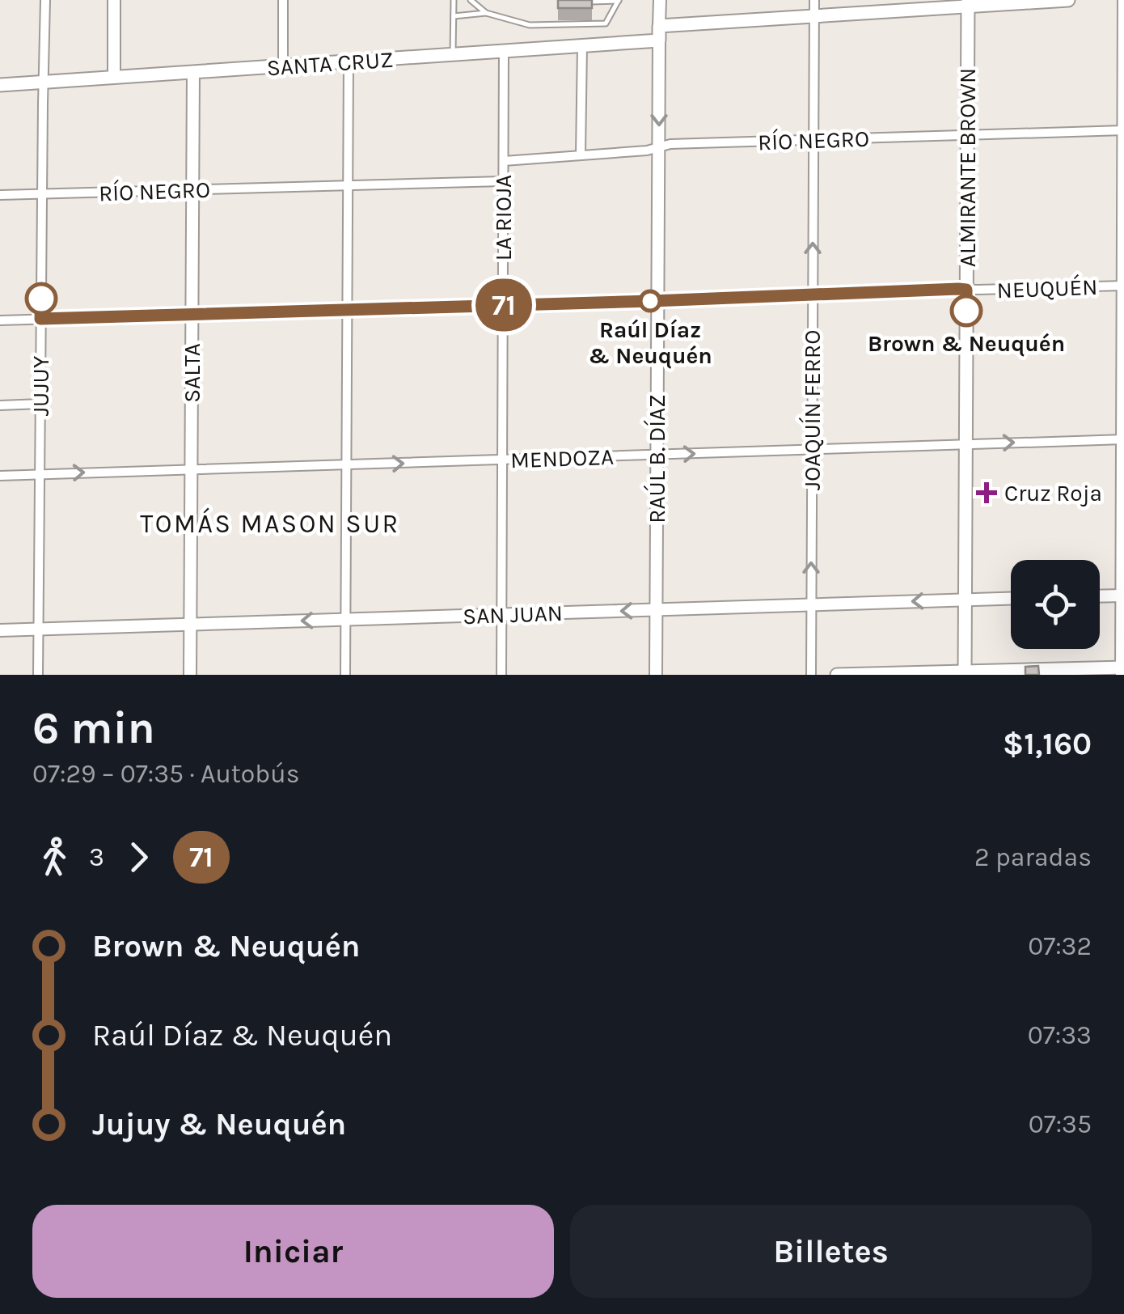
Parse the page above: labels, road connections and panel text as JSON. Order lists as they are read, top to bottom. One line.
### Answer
{"streets":{"main road":["SANTA CRUZ","ALMIRANTE BROWN","RAÚL B. DÍAZ"],"street":["RÍO NEGRO","LA RIOJA","NEUQUÉN","SALTA","JUJUY","JOAQUÍN FERRO","MENDOZA","SAN JUAN"]},"crossings":[["SANTA CRUZ","LA RIOJA"],["SANTA CRUZ","SALTA"],["SANTA CRUZ","JUJUY"],["SANTA CRUZ","RAÚL B. DÍAZ"],["RÍO NEGRO","ALMIRANTE BROWN"],["RÍO NEGRO","LA RIOJA"],["RÍO NEGRO","SALTA"],["RÍO NEGRO","JUJUY"],["RÍO NEGRO","JOAQUÍN FERRO"],["RÍO NEGRO","RAÚL B. DÍAZ"],["ALMIRANTE BROWN","NEUQUÉN"],["ALMIRANTE BROWN","MENDOZA"],["ALMIRANTE BROWN","SAN JUAN"],["LA RIOJA","NEUQUÉN"],["LA RIOJA","MENDOZA"],["LA RIOJA","SAN JUAN"],["NEUQUÉN","SALTA"],["NEUQUÉN","JUJUY"],["NEUQUÉN","JOAQUÍN FERRO"],["NEUQUÉN","RAÚL B. DÍAZ"],["SALTA","MENDOZA"],["SALTA","SAN JUAN"],["JUJUY","MENDOZA"],["JUJUY","SAN JUAN"],["JOAQUÍN FERRO","MENDOZA"],["JOAQUÍN FERRO","SAN JUAN"],["MENDOZA","RAÚL B. DÍAZ"],["RAÚL B. DÍAZ","SAN JUAN"]],"one_way":["JOAQUÍN FERRO","MENDOZA","SAN JUAN"],"districts":["TOMÁS MASON SUR"],"places":{"other":["Raúl Díaz & Neuquén","Brown & Neuquén"],"health":["Cruz Roja"]},"lines":["bus line 71"],"page":{"on_map":"71","heading":["6 min","07:29 – 07:35 · Autobús","$1,160"],"legs":["3","71","2 paradas"],"list":[{"name":"Brown & Neuquén","value":"07:32"},{"name":"Raúl Díaz & Neuquén","value":"07:33"},{"name":"Jujuy & Neuquén","value":"07:35"}],"buttons":["Iniciar","Billetes"]}}
